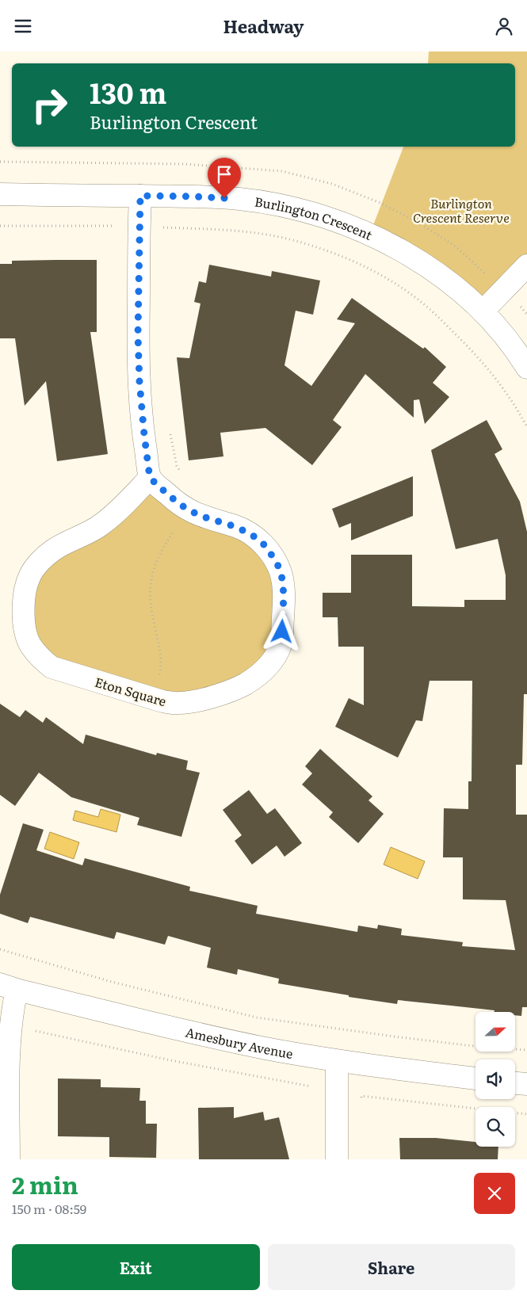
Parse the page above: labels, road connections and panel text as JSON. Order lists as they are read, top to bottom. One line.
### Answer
{"streets":{"street":["Burlington Crescent","Eton Square","Amesbury Avenue"]},"parks":["Burlington Crescent Reserve"],"north":"right","page":{"header":"Headway","turn":["130 m","Burlington Crescent"],"heading":["2 min","150 m · 08:59"],"buttons":["Exit","Share"]}}
